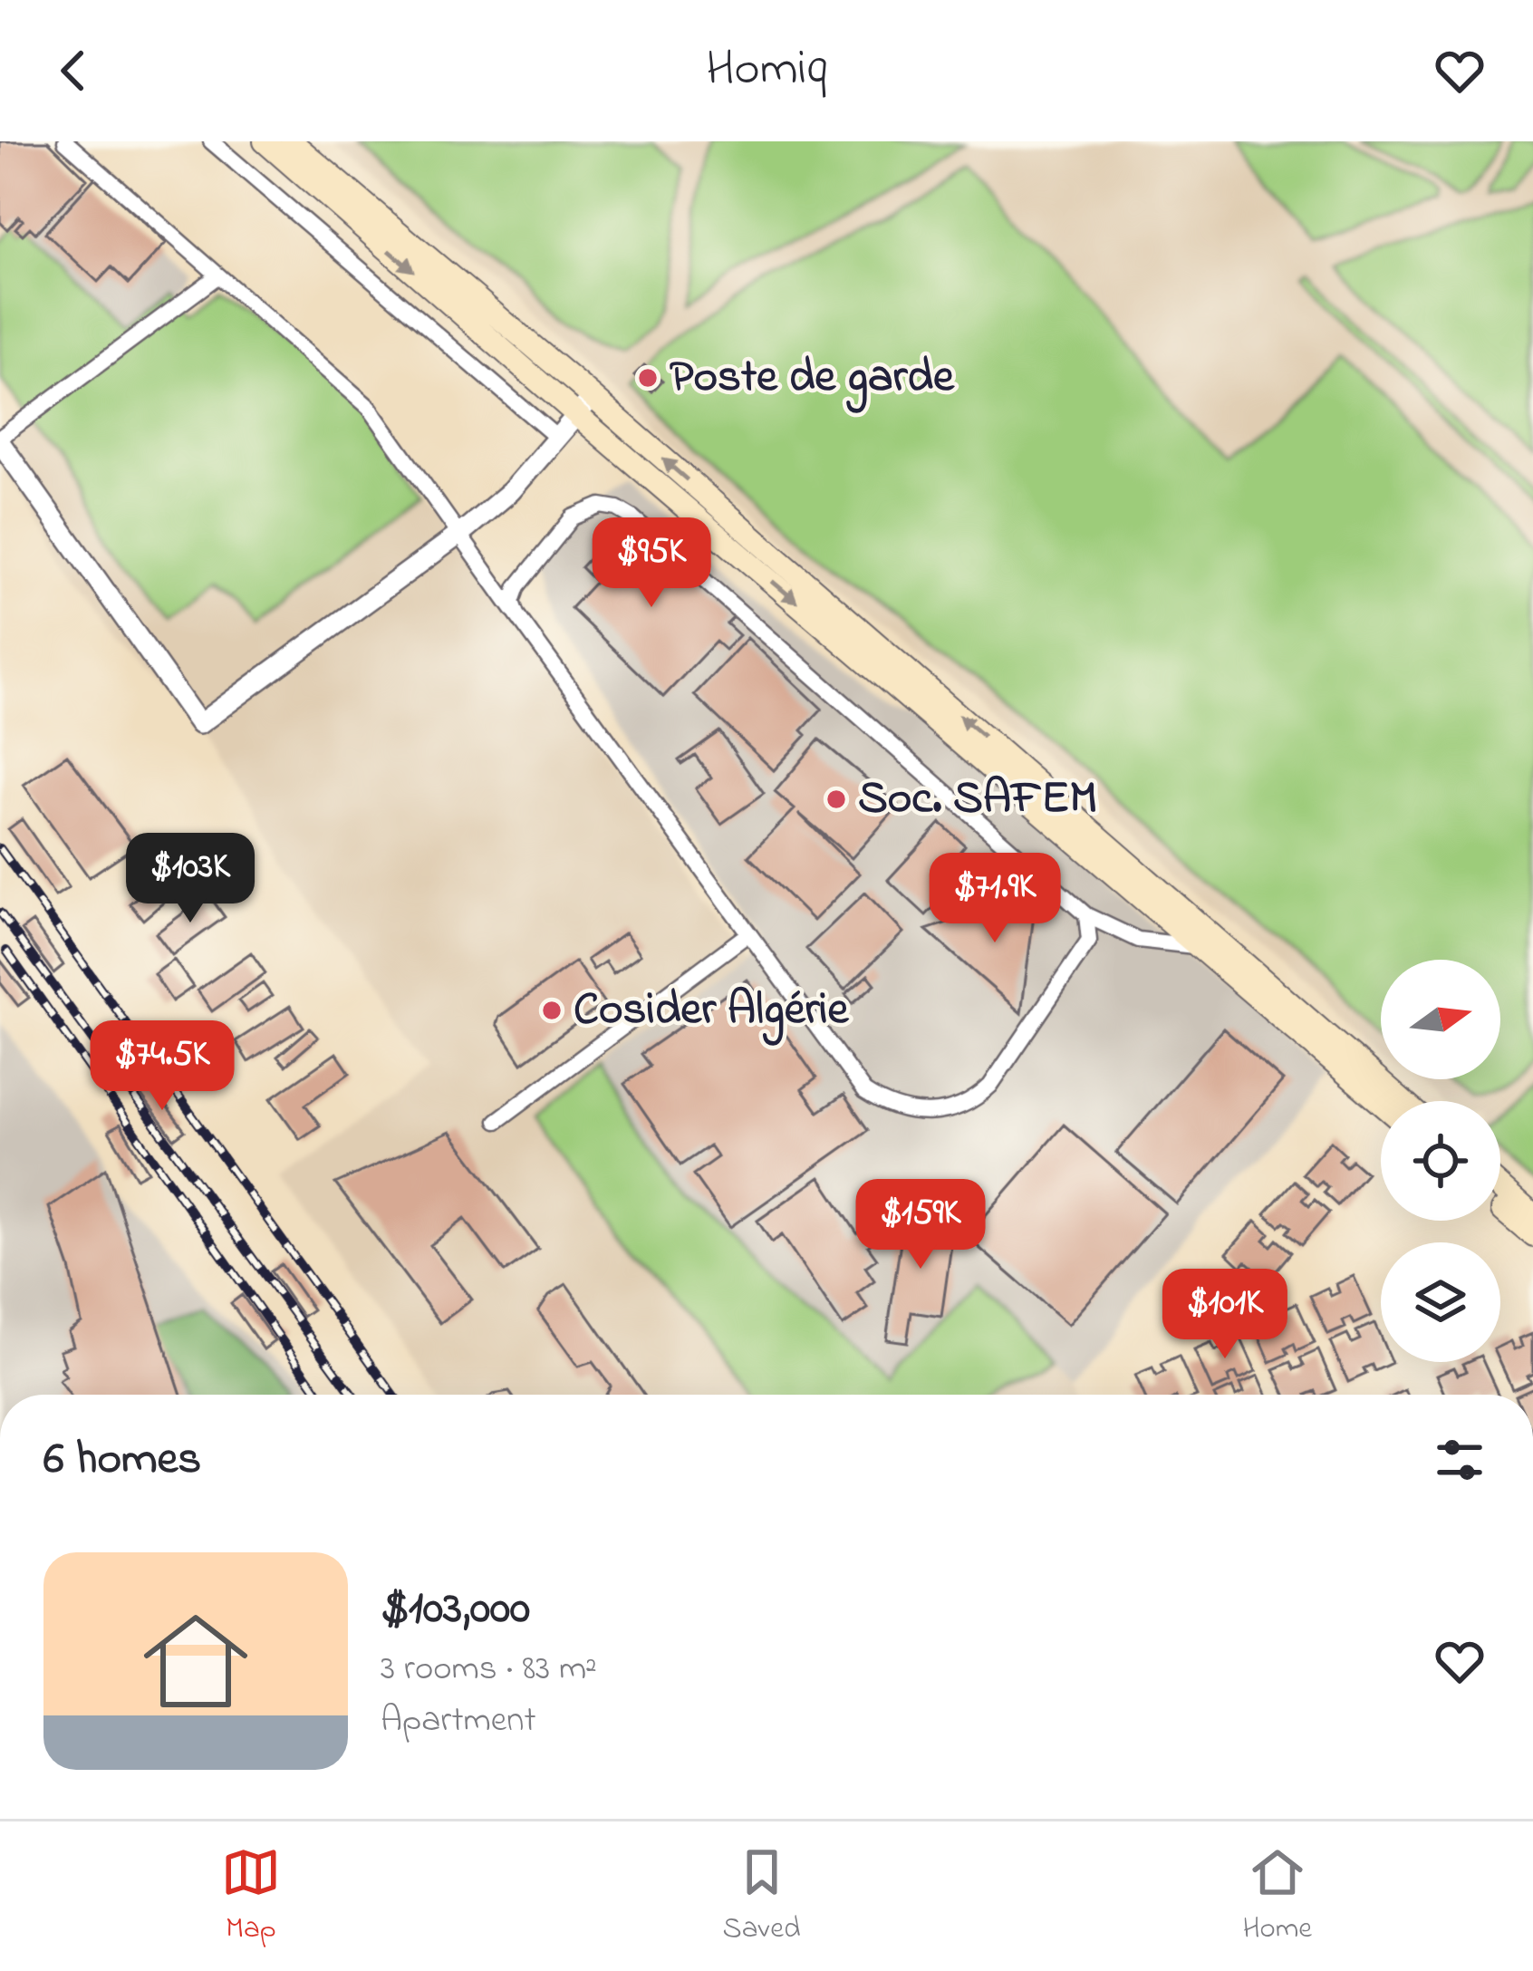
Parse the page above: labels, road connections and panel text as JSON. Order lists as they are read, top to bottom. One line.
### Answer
{"places":["Poste de garde","Soc. SAFEM","Cosider Algérie"],"north":"right","page":{"header":"Homiq","price":["$95K","$103K","$71.9K","$74.5K","$159K","$101K"],"heading":"6 homes","list":[{"name":"$103,000","note":"3 rooms · 83 m² · Apartment"}],"tabs":["Map","Saved","Home"]}}
